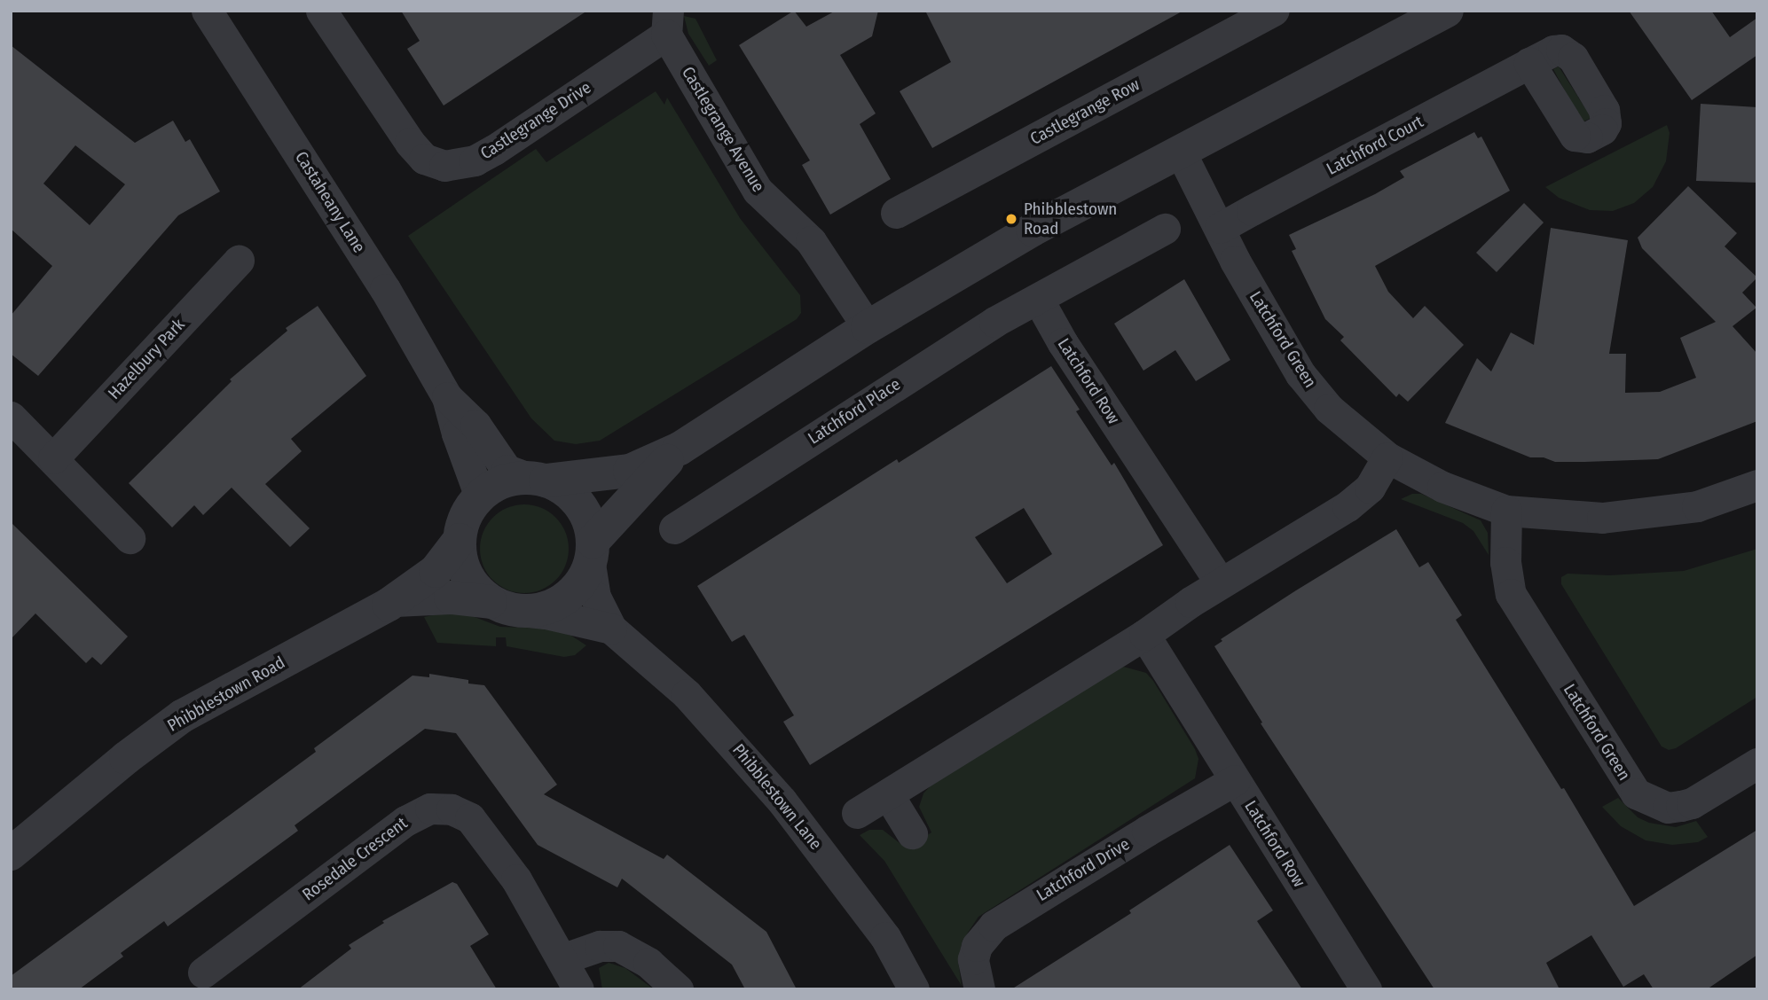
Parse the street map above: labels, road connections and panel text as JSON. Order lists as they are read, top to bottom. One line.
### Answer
{"streets":{"street":["Castlegrange Row","Castlegrange Drive","Castlegrange Avenue","Latchford Court","Castaheany Lane","Latchford Green","Hazelbury Park","Latchford Row","Latchford Place","Phibblestown Road","Phibblestown Lane","Rosedale Crescent","Latchford Drive"]},"crossings":[["Castlegrange Drive","Castlegrange Avenue"],["Latchford Court","Latchford Green"],["Castaheany Lane","Phibblestown Road"],["Castaheany Lane","Phibblestown Lane"],["Latchford Row","Latchford Place"],["Latchford Row","Latchford Drive"],["Phibblestown Road","Phibblestown Lane"]],"places":["Phibblestown Road"]}
